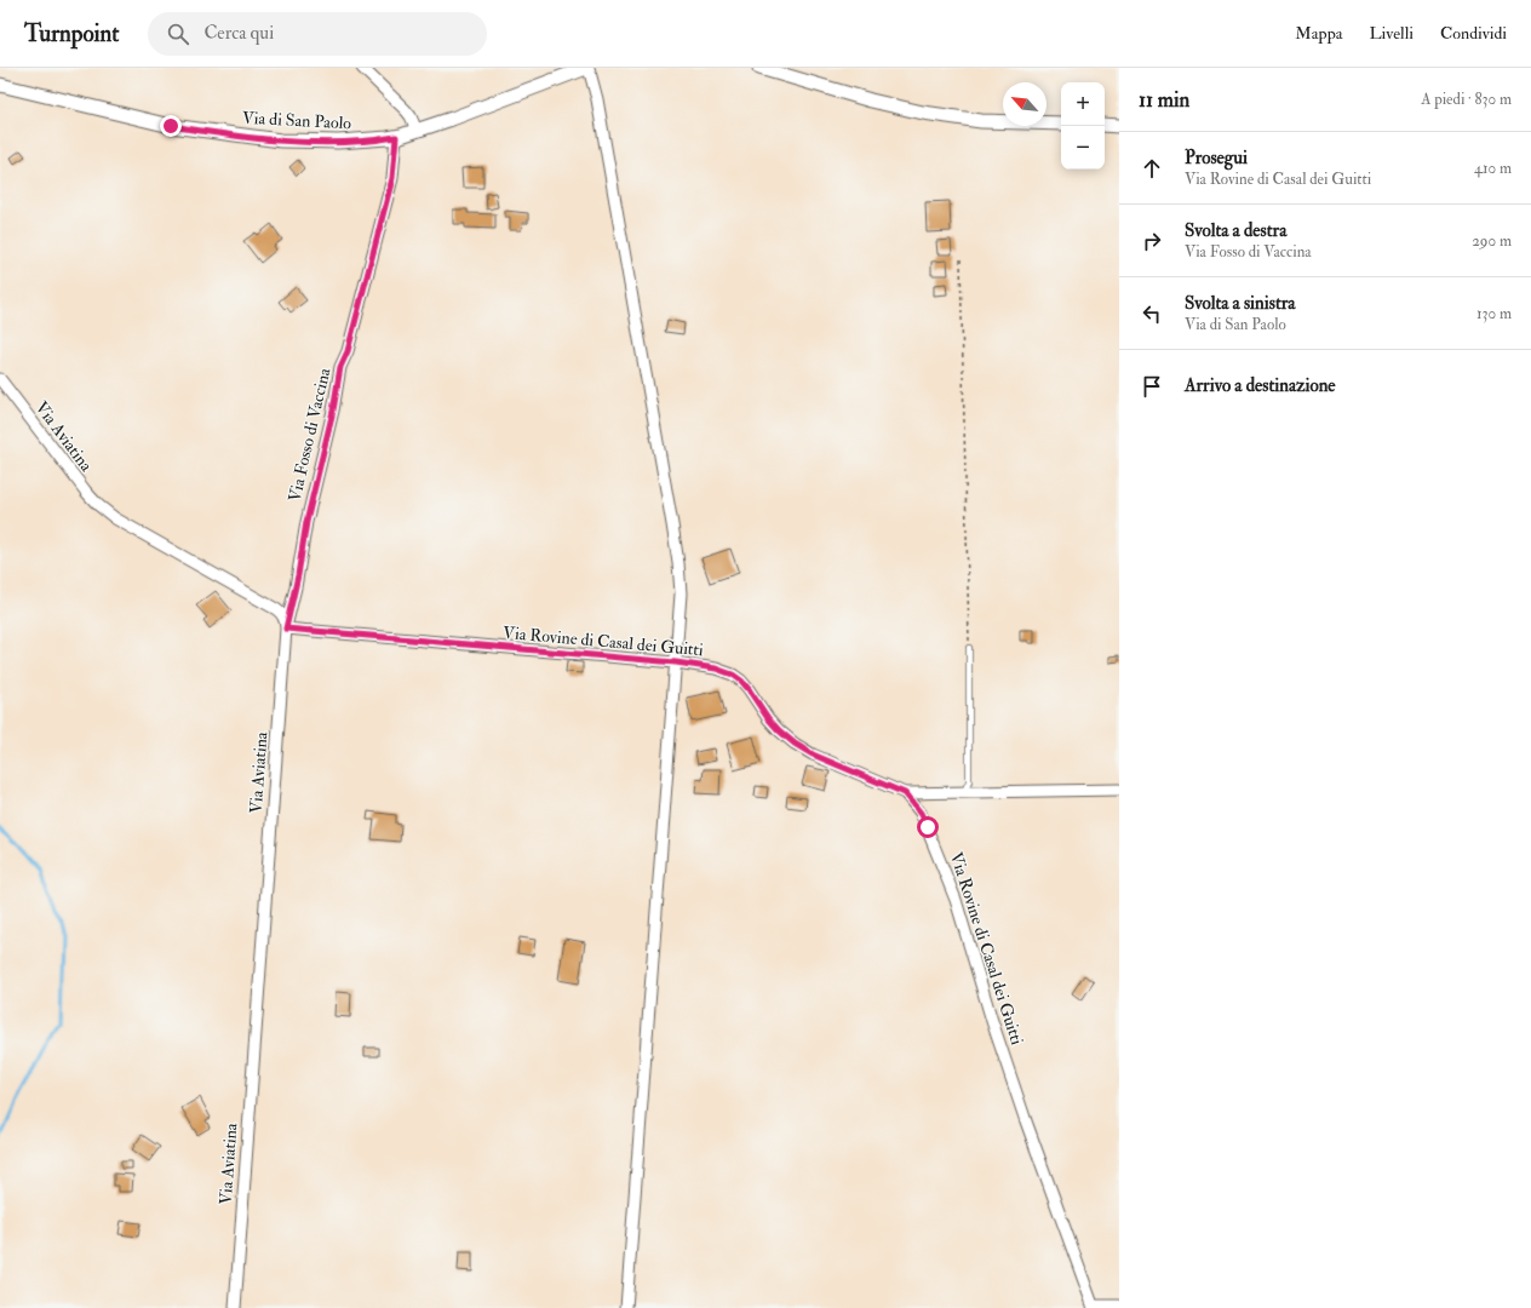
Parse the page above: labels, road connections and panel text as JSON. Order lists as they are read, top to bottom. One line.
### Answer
{"streets":{"street":["Via di San Paolo","Via Fosso di Vaccina","Via Aviatina","Via Rovine di Casal dei Guitti"]},"crossings":[["Via di San Paolo","Via Fosso di Vaccina"],["Via Fosso di Vaccina","Via Aviatina"],["Via Fosso di Vaccina","Via Rovine di Casal dei Guitti"],["Via Aviatina","Via Rovine di Casal dei Guitti"]],"north":"top left","page":{"header":"Turnpoint","search":"Cerca qui","nav":["Mappa","Livelli","Condividi"],"heading":["11 min","A piedi · 830 m"],"map_buttons":["+","−"],"list":[["Prosegui","Via Rovine di Casal dei Guitti","410 m"],["Svolta a destra","Via Fosso di Vaccina","290 m"],["Svolta a sinistra","Via di San Paolo","130 m"],"Arrivo a destinazione"]}}
